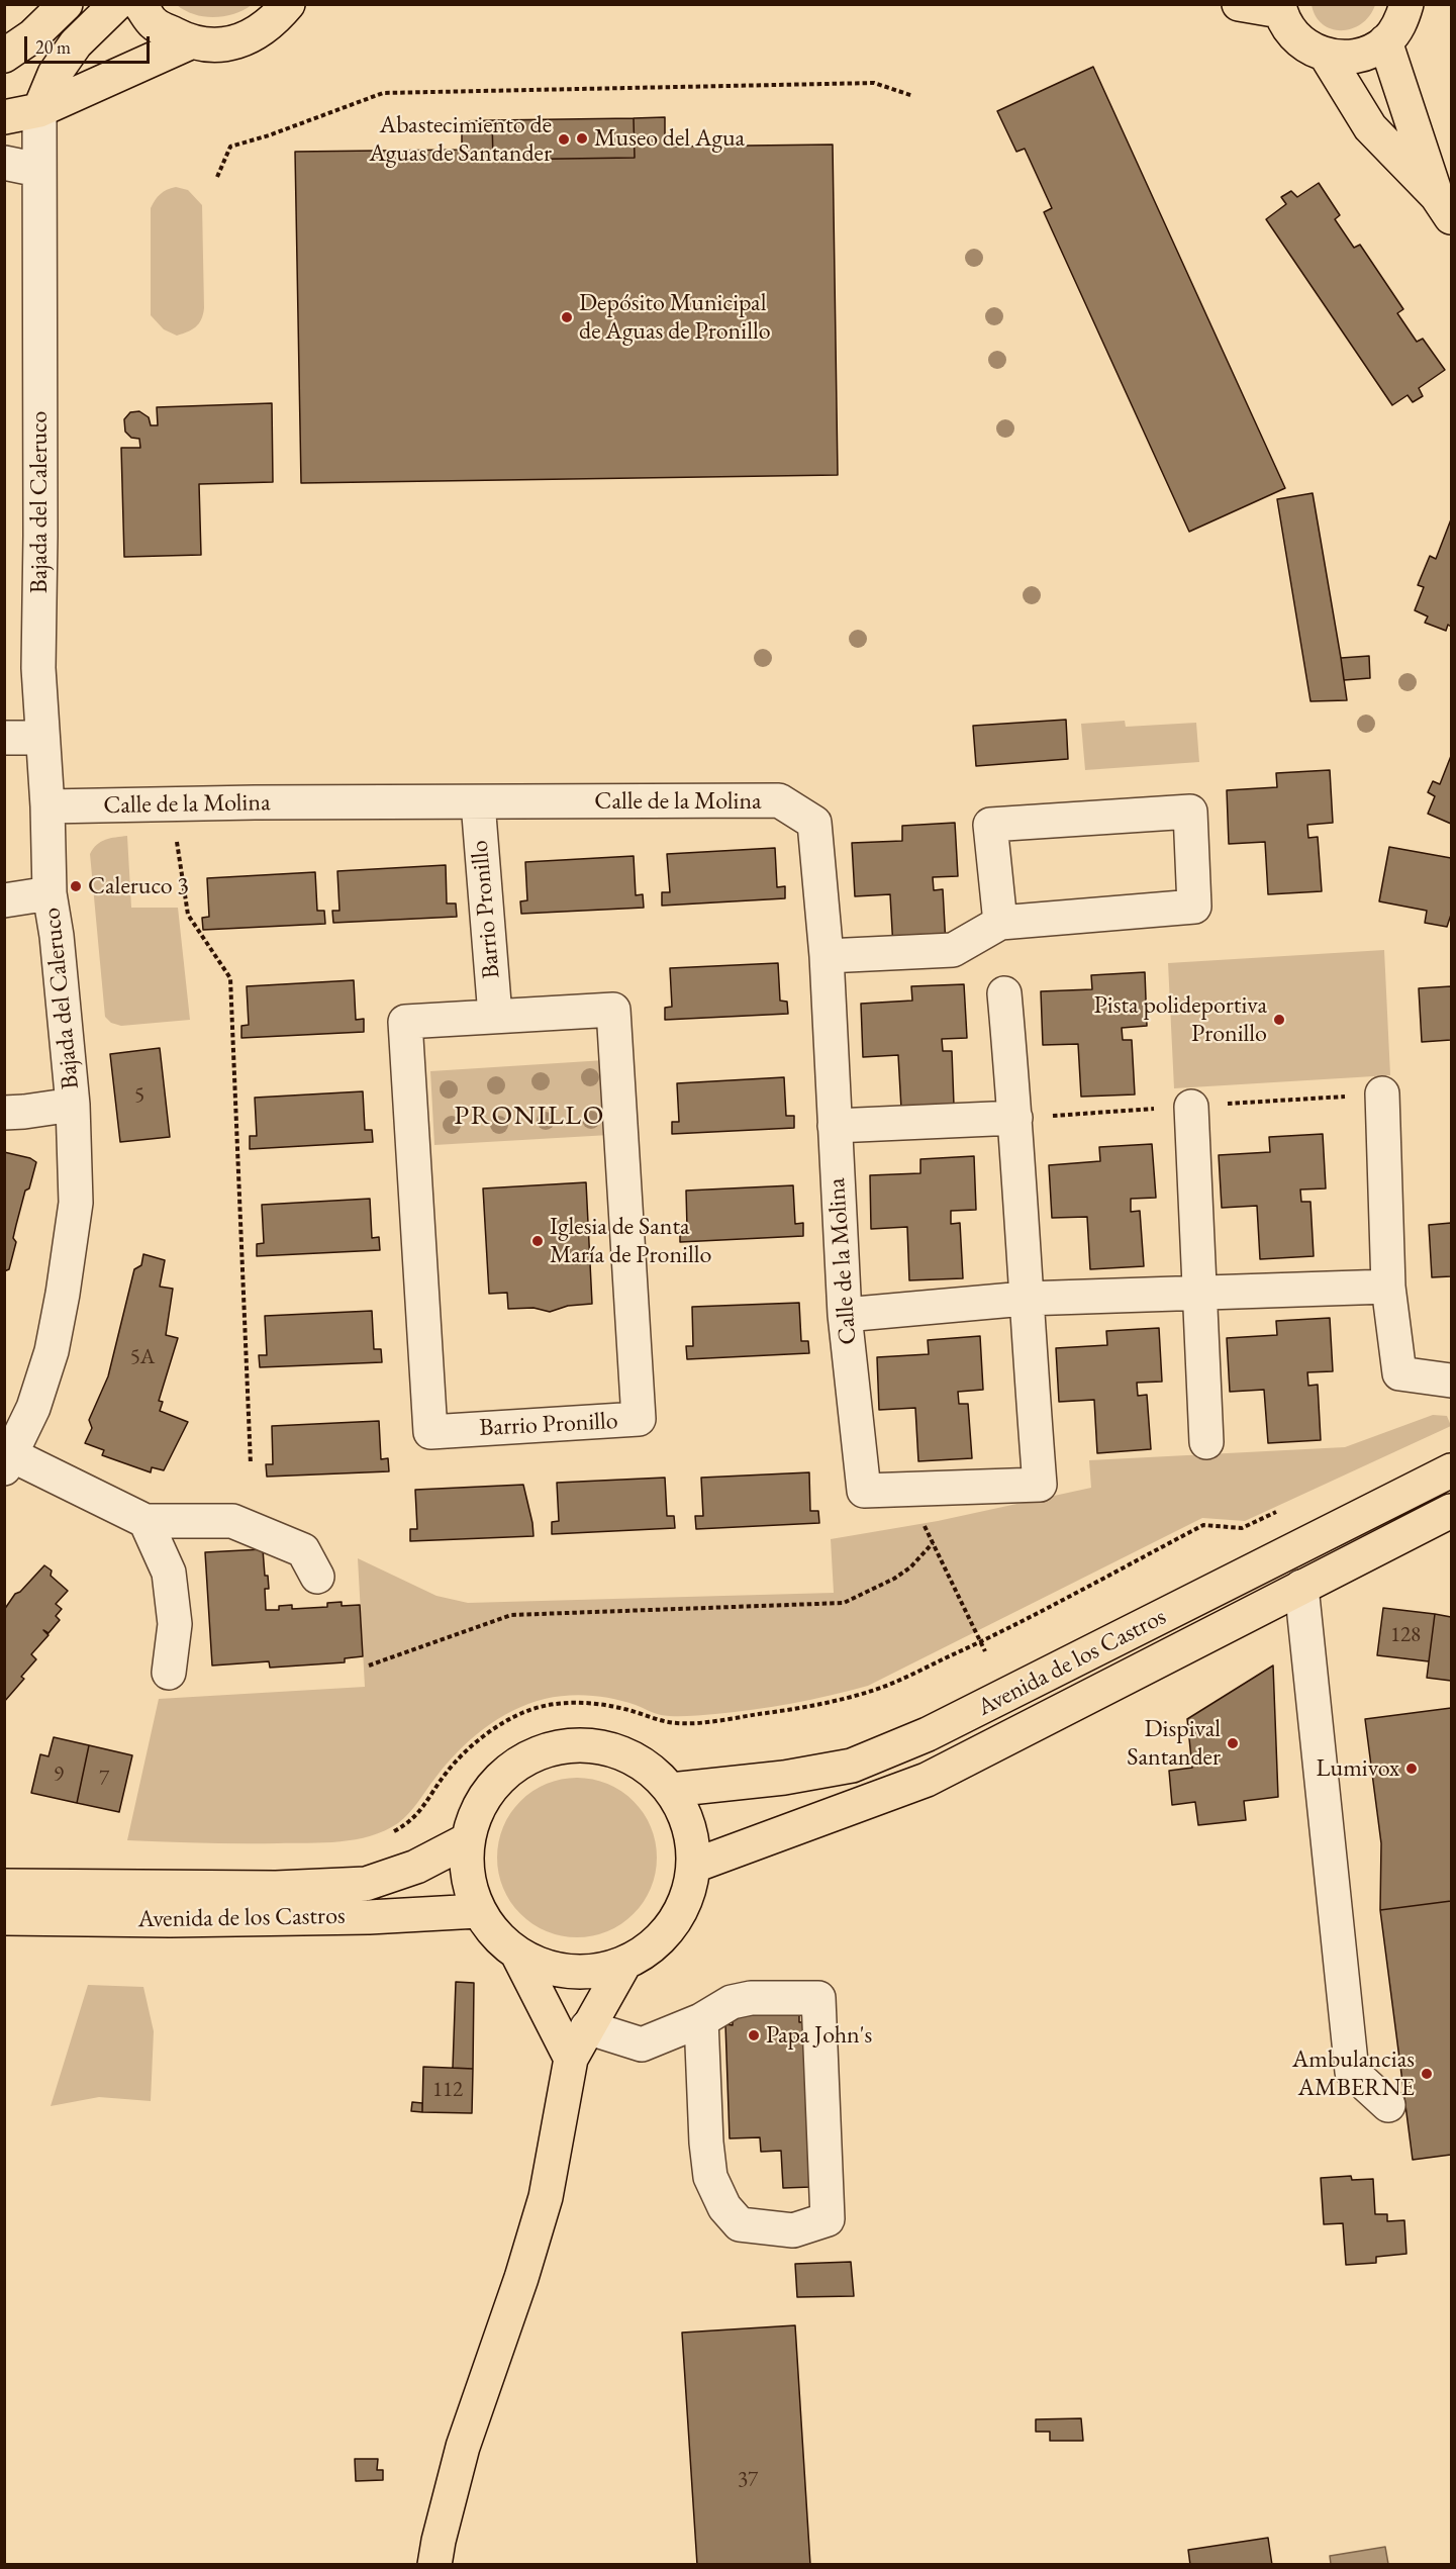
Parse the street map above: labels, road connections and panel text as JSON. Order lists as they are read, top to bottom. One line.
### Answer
{"streets":{"main road":["Avenida de los Castros"],"street":["Bajada del Caleruco","Calle de la Molina","Barrio Pronillo"]},"crossings":[["Bajada del Caleruco","Calle de la Molina"],["Calle de la Molina","Barrio Pronillo"]],"districts":["PRONILLO"],"places":["Museo del Agua","Abastecimiento de Aguas de Santander","Depósito Municipal de Aguas de Pronillo","Caleruco 3","Pista polideportiva Pronillo","Iglesia de Santa María de Pronillo","Dispival Santander","Lumivox","Papa John's","Ambulancias AMBERNE"],"house_numbers":["5","5A","128","9","7","112","37"],"scale_bar":"20 m"}
